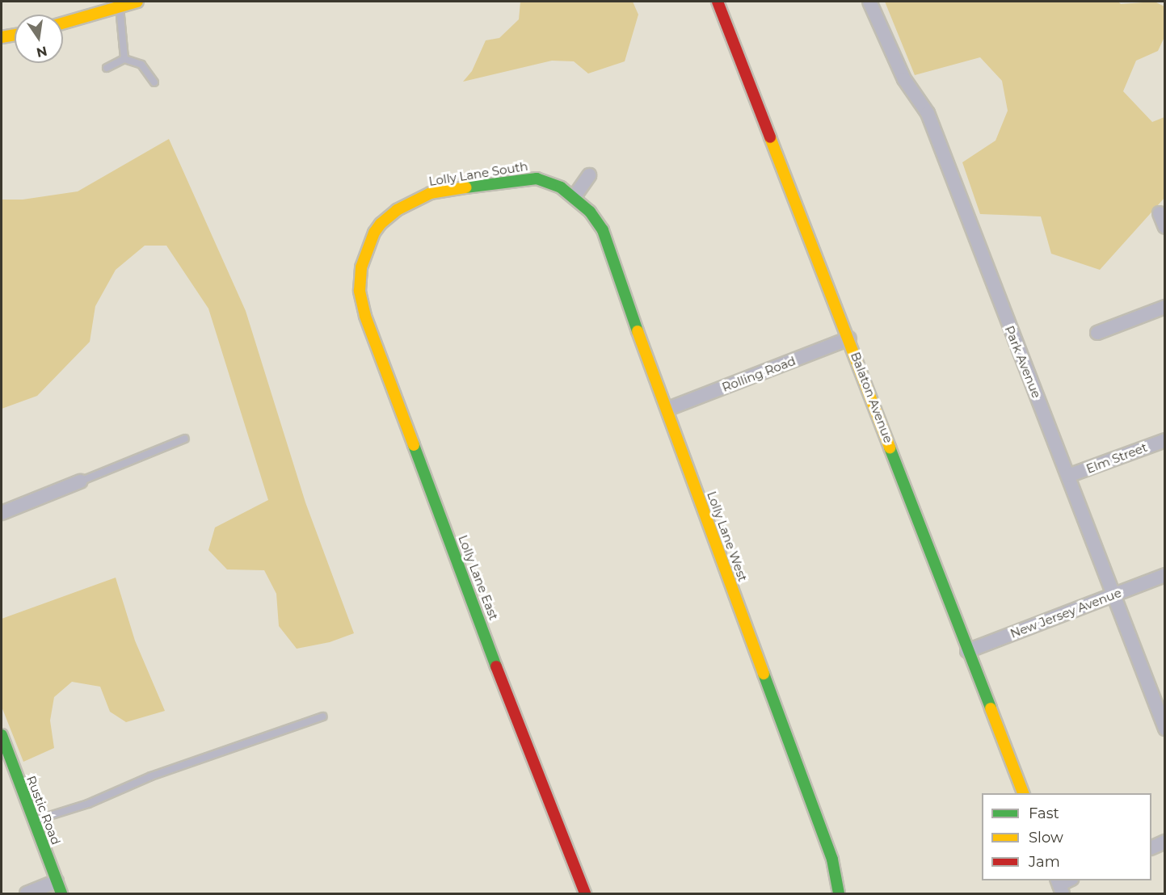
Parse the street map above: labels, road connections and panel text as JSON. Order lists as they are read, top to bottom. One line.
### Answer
{"streets":{"street":["Lolly Lane South","Park Avenue","Rolling Road","Balaton Avenue","Elm Street","Lolly Lane West","Lolly Lane East","New Jersey Avenue","Rustic Road"]},"crossings":[["Lolly Lane South","Lolly Lane West"],["Lolly Lane South","Lolly Lane East"],["Park Avenue","Elm Street"],["Park Avenue","New Jersey Avenue"],["Rolling Road","Balaton Avenue"],["Rolling Road","Lolly Lane West"],["Balaton Avenue","New Jersey Avenue"]],"legend":["Fast","Slow","Jam"],"north":"bottom"}
